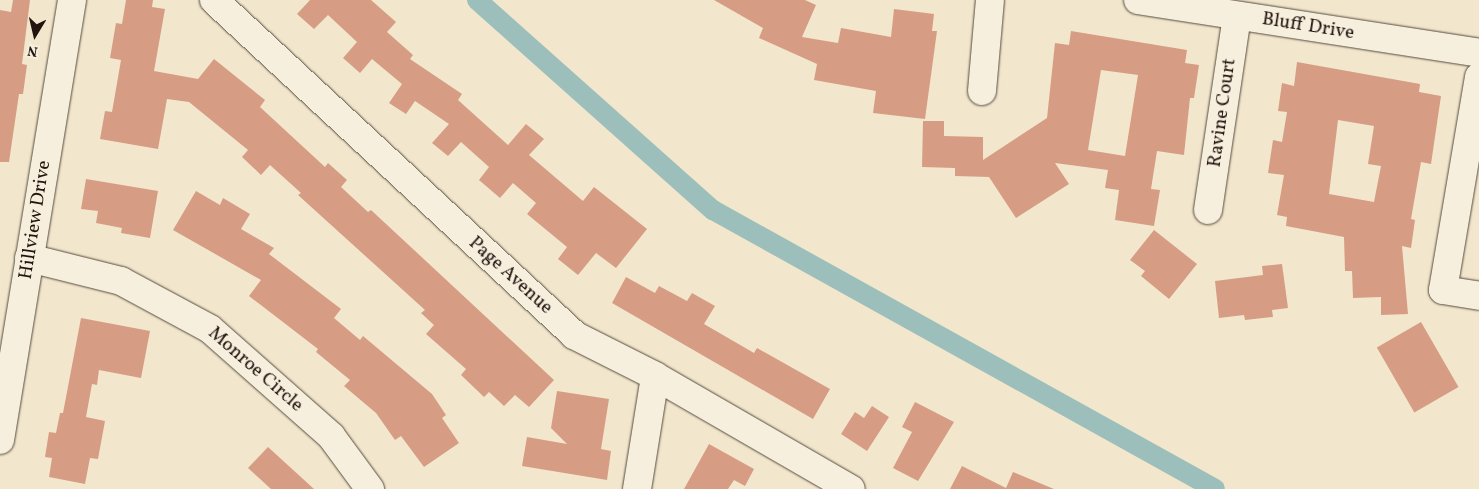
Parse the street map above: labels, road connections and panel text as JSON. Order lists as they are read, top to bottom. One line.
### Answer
{"streets":{"street":["Bluff Drive","Ravine Court","Hillview Drive","Page Avenue","Monroe Circle"]},"crossings":[["Bluff Drive","Ravine Court"],["Hillview Drive","Monroe Circle"]],"north":"bottom"}
